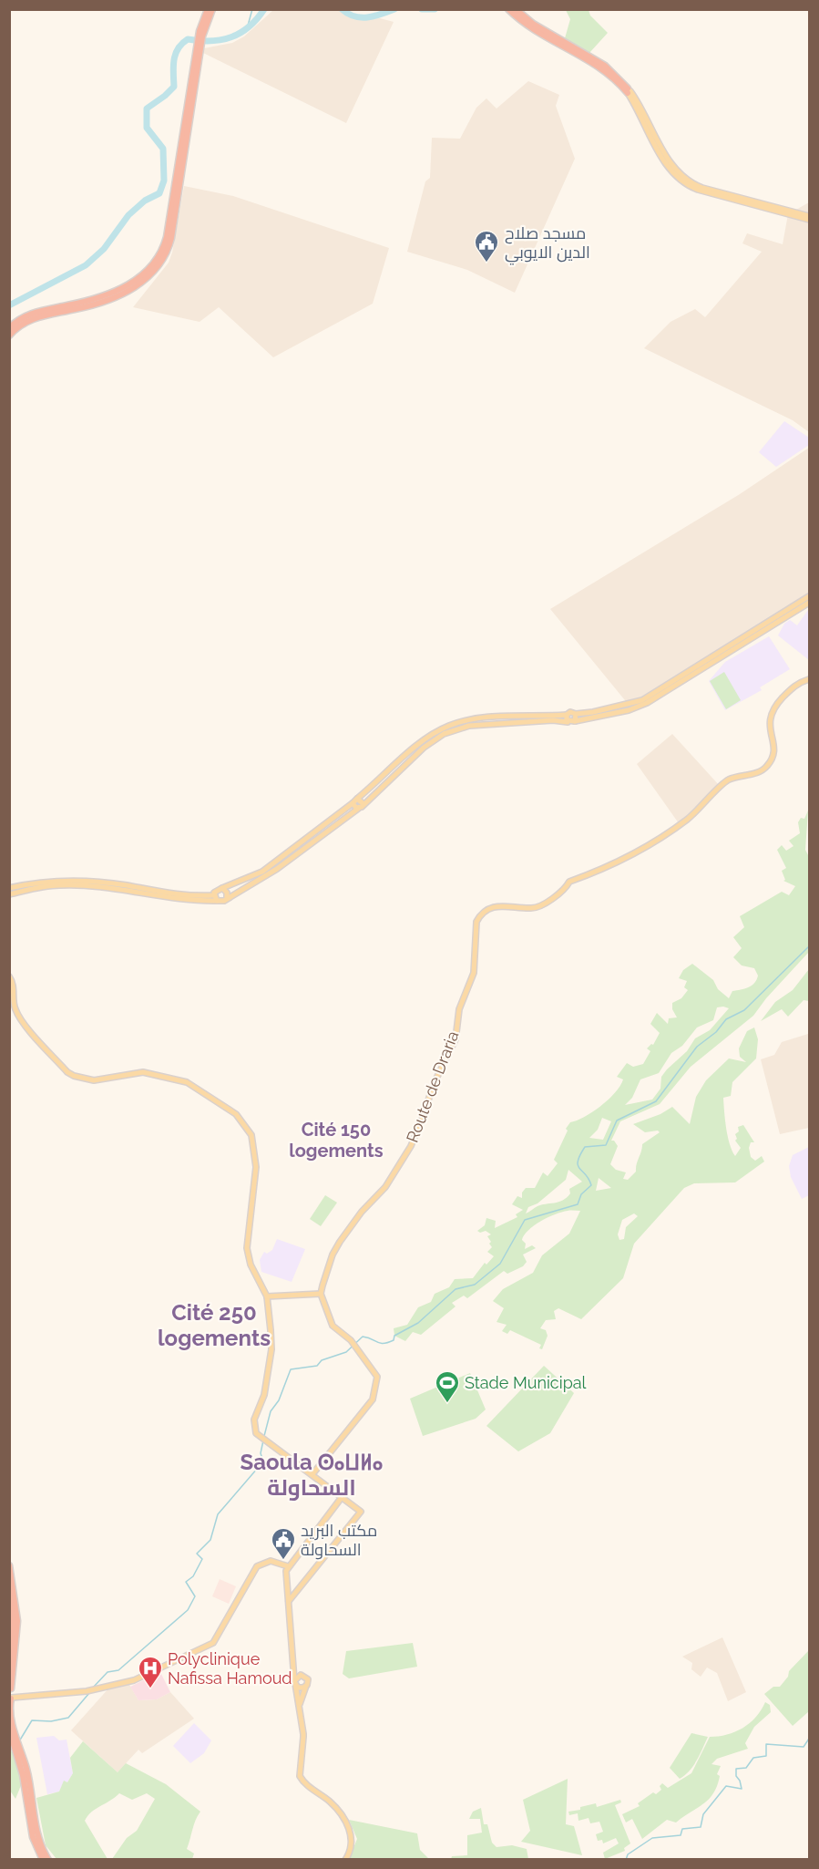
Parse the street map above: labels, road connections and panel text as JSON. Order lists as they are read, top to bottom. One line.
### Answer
{"streets":{"main road":["Route de Draria"]},"districts":["Cité 150 logements","Cité 250 logements","Saoula ⵙⴰⵡⵍⴰ السحاولة"],"places":{"public building":["مسجد صلاح الدين الايوبي","مكتب البريد السحاولة"],"sports":["Stade Municipal"],"hospital":["Polyclinique Nafissa Hamoud"]}}
